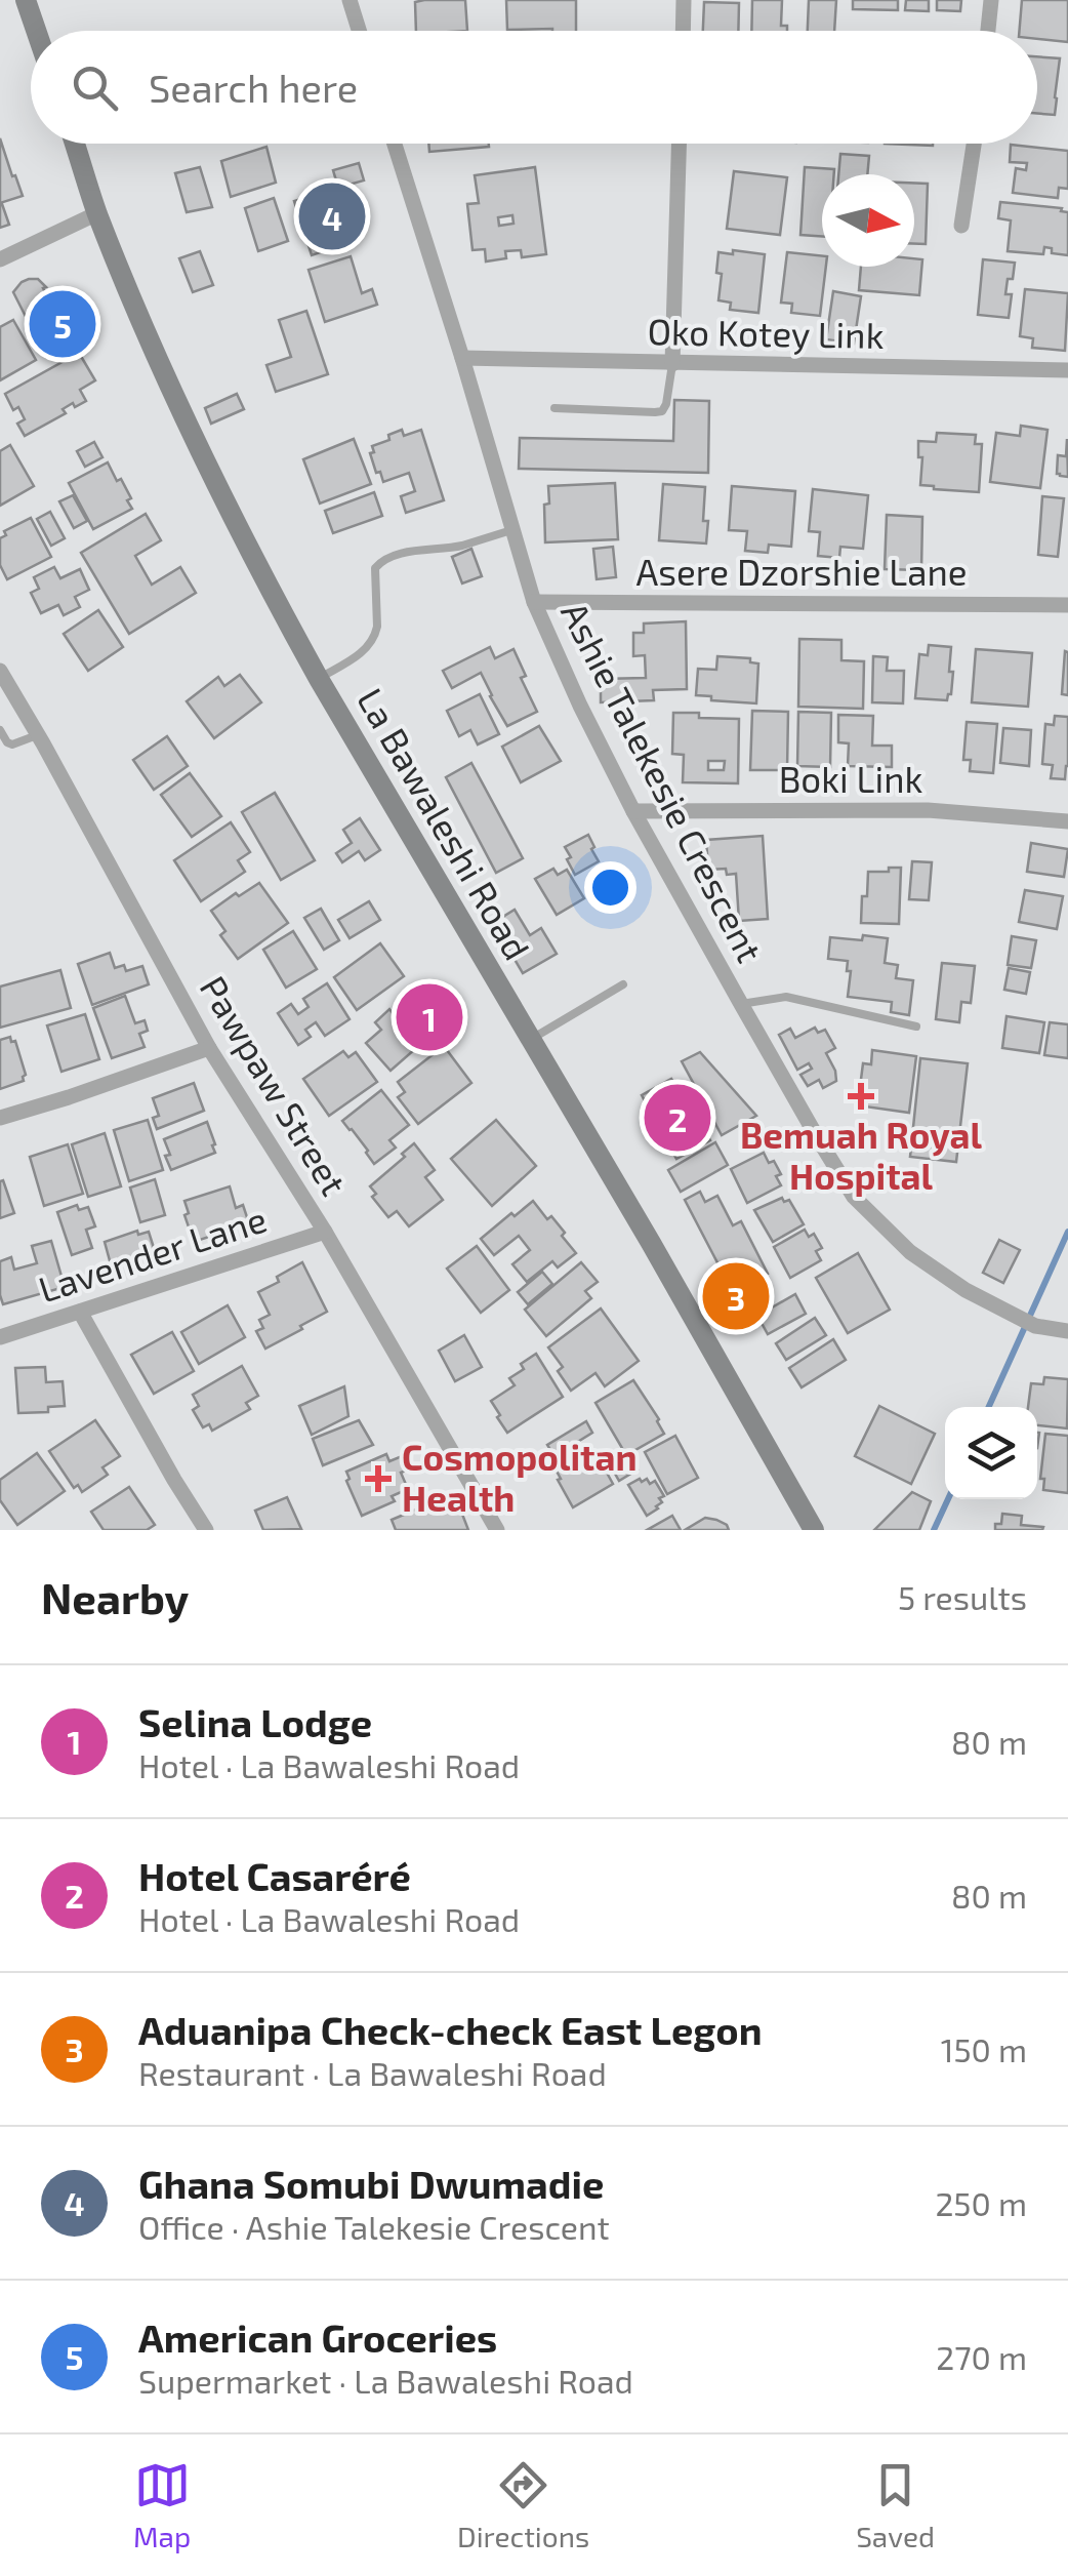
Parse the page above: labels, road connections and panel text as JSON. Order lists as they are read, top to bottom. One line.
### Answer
{"streets":{"main road":["La Bawaleshi Road"],"street":["Oko Kotey Link","Asere Dzorshie Lane","Boki Link","Ashie Talekesie Crescent","Pawpaw Street","Lavender Lane"]},"crossings":[["Oko Kotey Link","Ashie Talekesie Crescent"],["Asere Dzorshie Lane","Ashie Talekesie Crescent"],["Boki Link","Ashie Talekesie Crescent"],["Pawpaw Street","Lavender Lane"]],"places":{"health":["Bemuah Royal Hospital","Cosmopolitan Health"]},"north":"right","page":{"search":"Search here","pins":["4","5","1","2","3"],"heading":["Nearby","5 results"],"list":[{"mark":"1","name":"Selina Lodge","note":"Hotel · La Bawaleshi Road","value":"80 m"},{"mark":"2","name":"Hotel Casaréré","note":"Hotel · La Bawaleshi Road","value":"80 m"},{"mark":"3","name":"Aduanipa Check-check East Legon","note":"Restaurant · La Bawaleshi Road","value":"150 m"},{"mark":"4","name":"Ghana Somubi Dwumadie","note":"Office · Ashie Talekesie Crescent","value":"250 m"},{"mark":"5","name":"American Groceries","note":"Supermarket · La Bawaleshi Road","value":"270 m"}],"nav":["Map","Directions","Saved"]}}
